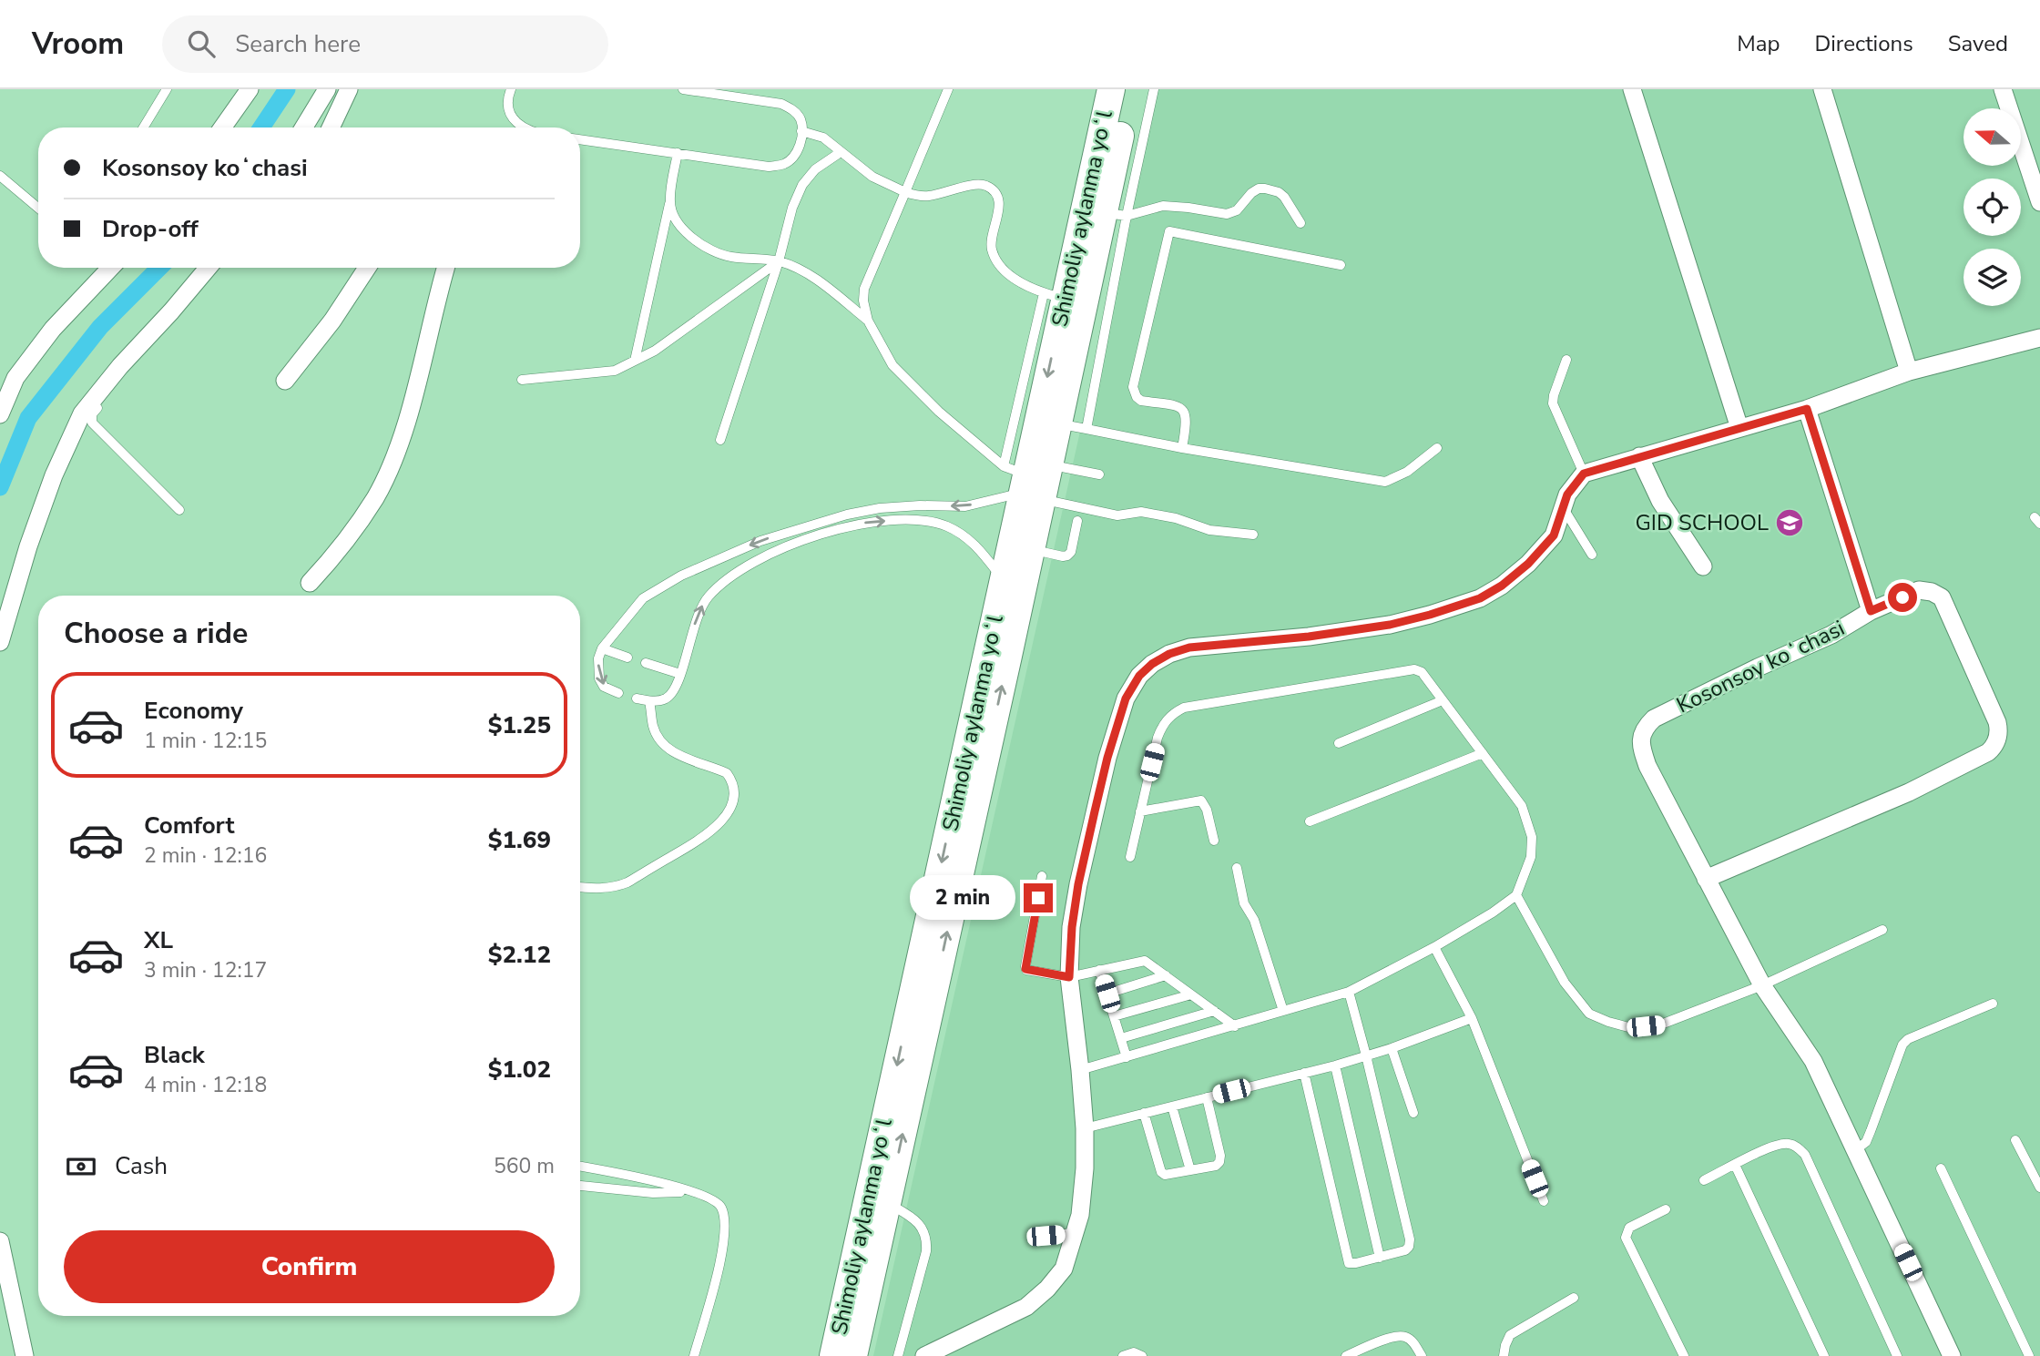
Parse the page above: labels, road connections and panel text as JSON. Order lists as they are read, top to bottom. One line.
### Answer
{"streets":{"main road":["Shimoliy aylanma yoʻl"],"street":["Kosonsoy koʻchasi"]},"places":{"school or university":["GID SCHOOL"]},"north":"left","page":{"header":"Vroom","search":"Search here","nav":["Map","Directions","Saved"],"banner":["Kosonsoy koʻchasi","Drop-off"],"heading":"Choose a ride","list":[{"name":"Economy","note":"1 min · 12:15","value":"$1.25"},{"name":"Comfort","note":"2 min · 12:16","value":"$1.69"},{"name":"XL","note":"3 min · 12:17","value":"$2.12"},{"name":"Black","note":"4 min · 12:18","value":"$1.02"}],"bubble":"2 min","pay":["Cash","560 m"],"buttons":"Confirm"}}
